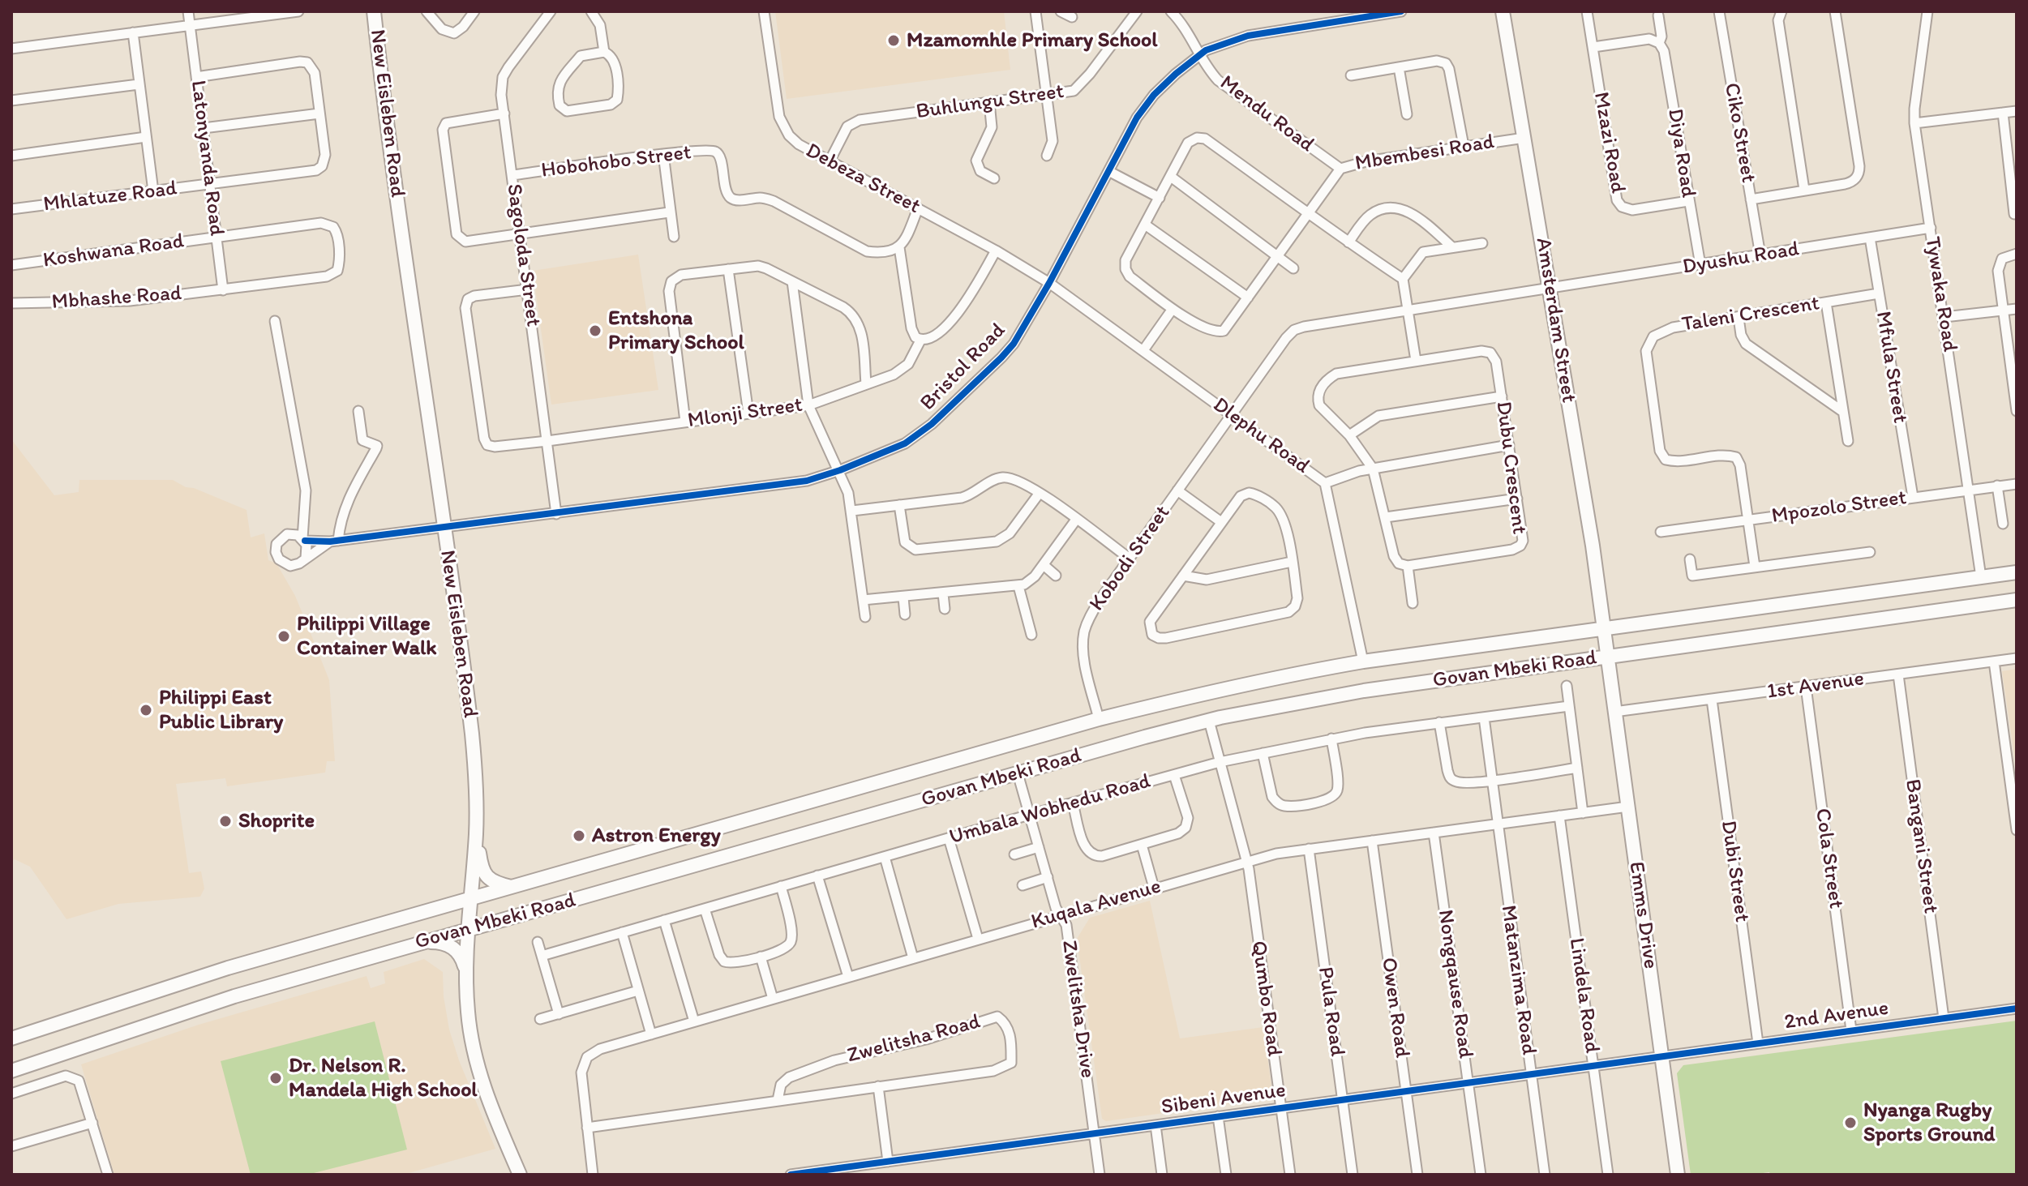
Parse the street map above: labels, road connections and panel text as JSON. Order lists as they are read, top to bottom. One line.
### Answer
{"streets":{"main road":["New Eisleben Road","Amsterdam Street","Govan Mbeki Road","Emms Drive"],"street":["Buhlungu Street","Mendu Road","Ciko Street","Mzazi Road","Mbembesi Road","Diya Road","Latonyanda Road","Hobohobo Street","Debeza Street","Mhlatuze Road","Koshwana Road","Sagoloda Street","Dyushu Road","Tywaka Road","Mbhashe Road","Taleni Crescent","Bristol Road","Mfula Street","Mlonji Street","Dlephu Road","Dubu Crescent","Mpozolo Street","Kobodi Street","1st Avenue","Umbala Wobhedu Road","Bangani Street","Cola Street","Dubi Street","Kuqala Avenue","Matanzima Road","Nongqause Road","Lindela Road","Qumbo Road","Owen Road","Zwelitsha Drive","Pula Road","2nd Avenue","Zwelitsha Road","Sibeni Avenue"]},"crossings":[["Buhlungu Street","Debeza Street"],["New Eisleben Road","Bristol Road"],["New Eisleben Road","Govan Mbeki Road"],["Mendu Road","Mbembesi Road"],["Mendu Road","Bristol Road"],["Ciko Street","Dyushu Road"],["Mzazi Road","Diya Road"],["Mbembesi Road","Amsterdam Street"],["Diya Road","Dyushu Road"],["Latonyanda Road","Mhlatuze Road"],["Latonyanda Road","Koshwana Road"],["Latonyanda Road","Mbhashe Road"],["Hobohobo Street","Sagoloda Street"],["Debeza Street","Bristol Road"],["Debeza Street","Mlonji Street"],["Debeza Street","Dlephu Road"],["Koshwana Road","Mbhashe Road"],["Sagoloda Street","Bristol Road"],["Sagoloda Street","Mlonji Street"],["Dyushu Road","Tywaka Road"],["Dyushu Road","Amsterdam Street"],["Dyushu Road","Mfula Street"],["Dyushu Road","Kobodi Street"],["Tywaka Road","Mpozolo Street"],["Tywaka Road","Govan Mbeki Road"],["Taleni Crescent","Mfula Street"],["Taleni Crescent","Mpozolo Street"],["Amsterdam Street","Govan Mbeki Road"],["Amsterdam Street","Emms Drive"],["Bristol Road","Dlephu Road"],["Mfula Street","Mpozolo Street"],["Dlephu Road","Kobodi Street"],["Dlephu Road","Govan Mbeki Road"],["Kobodi Street","Govan Mbeki Road"],["Govan Mbeki Road","Emms Drive"],["Govan Mbeki Road","Qumbo Road"],["Govan Mbeki Road","Zwelitsha Drive"],["1st Avenue","Bangani Street"],["1st Avenue","Cola Street"],["1st Avenue","Dubi Street"],["1st Avenue","Emms Drive"],["Umbala Wobhedu Road","Matanzima Road"],["Umbala Wobhedu Road","Qumbo Road"],["Umbala Wobhedu Road","Zwelitsha Drive"],["Bangani Street","2nd Avenue"],["Cola Street","2nd Avenue"],["Dubi Street","2nd Avenue"],["Kuqala Avenue","Emms Drive"],["Kuqala Avenue","Matanzima Road"],["Kuqala Avenue","Nongqause Road"],["Kuqala Avenue","Lindela Road"],["Kuqala Avenue","Qumbo Road"],["Kuqala Avenue","Owen Road"],["Kuqala Avenue","Zwelitsha Drive"],["Kuqala Avenue","Pula Road"],["Kuqala Avenue","Zwelitsha Road"],["Emms Drive","2nd Avenue"],["Emms Drive","Sibeni Avenue"],["Matanzima Road","Sibeni Avenue"],["Nongqause Road","Sibeni Avenue"],["Lindela Road","Sibeni Avenue"],["Qumbo Road","Sibeni Avenue"],["Owen Road","Sibeni Avenue"],["Zwelitsha Drive","Sibeni Avenue"],["Pula Road","Sibeni Avenue"],["2nd Avenue","Sibeni Avenue"],["Zwelitsha Road","Sibeni Avenue"]],"places":["Mzamomhle Primary School","Entshona Primary School","Philippi Village Container Walk","Philippi East Public Library","Shoprite","Astron Energy","Dr. Nelson R. Mandela High School","Nyanga Rugby Sports Ground"]}
